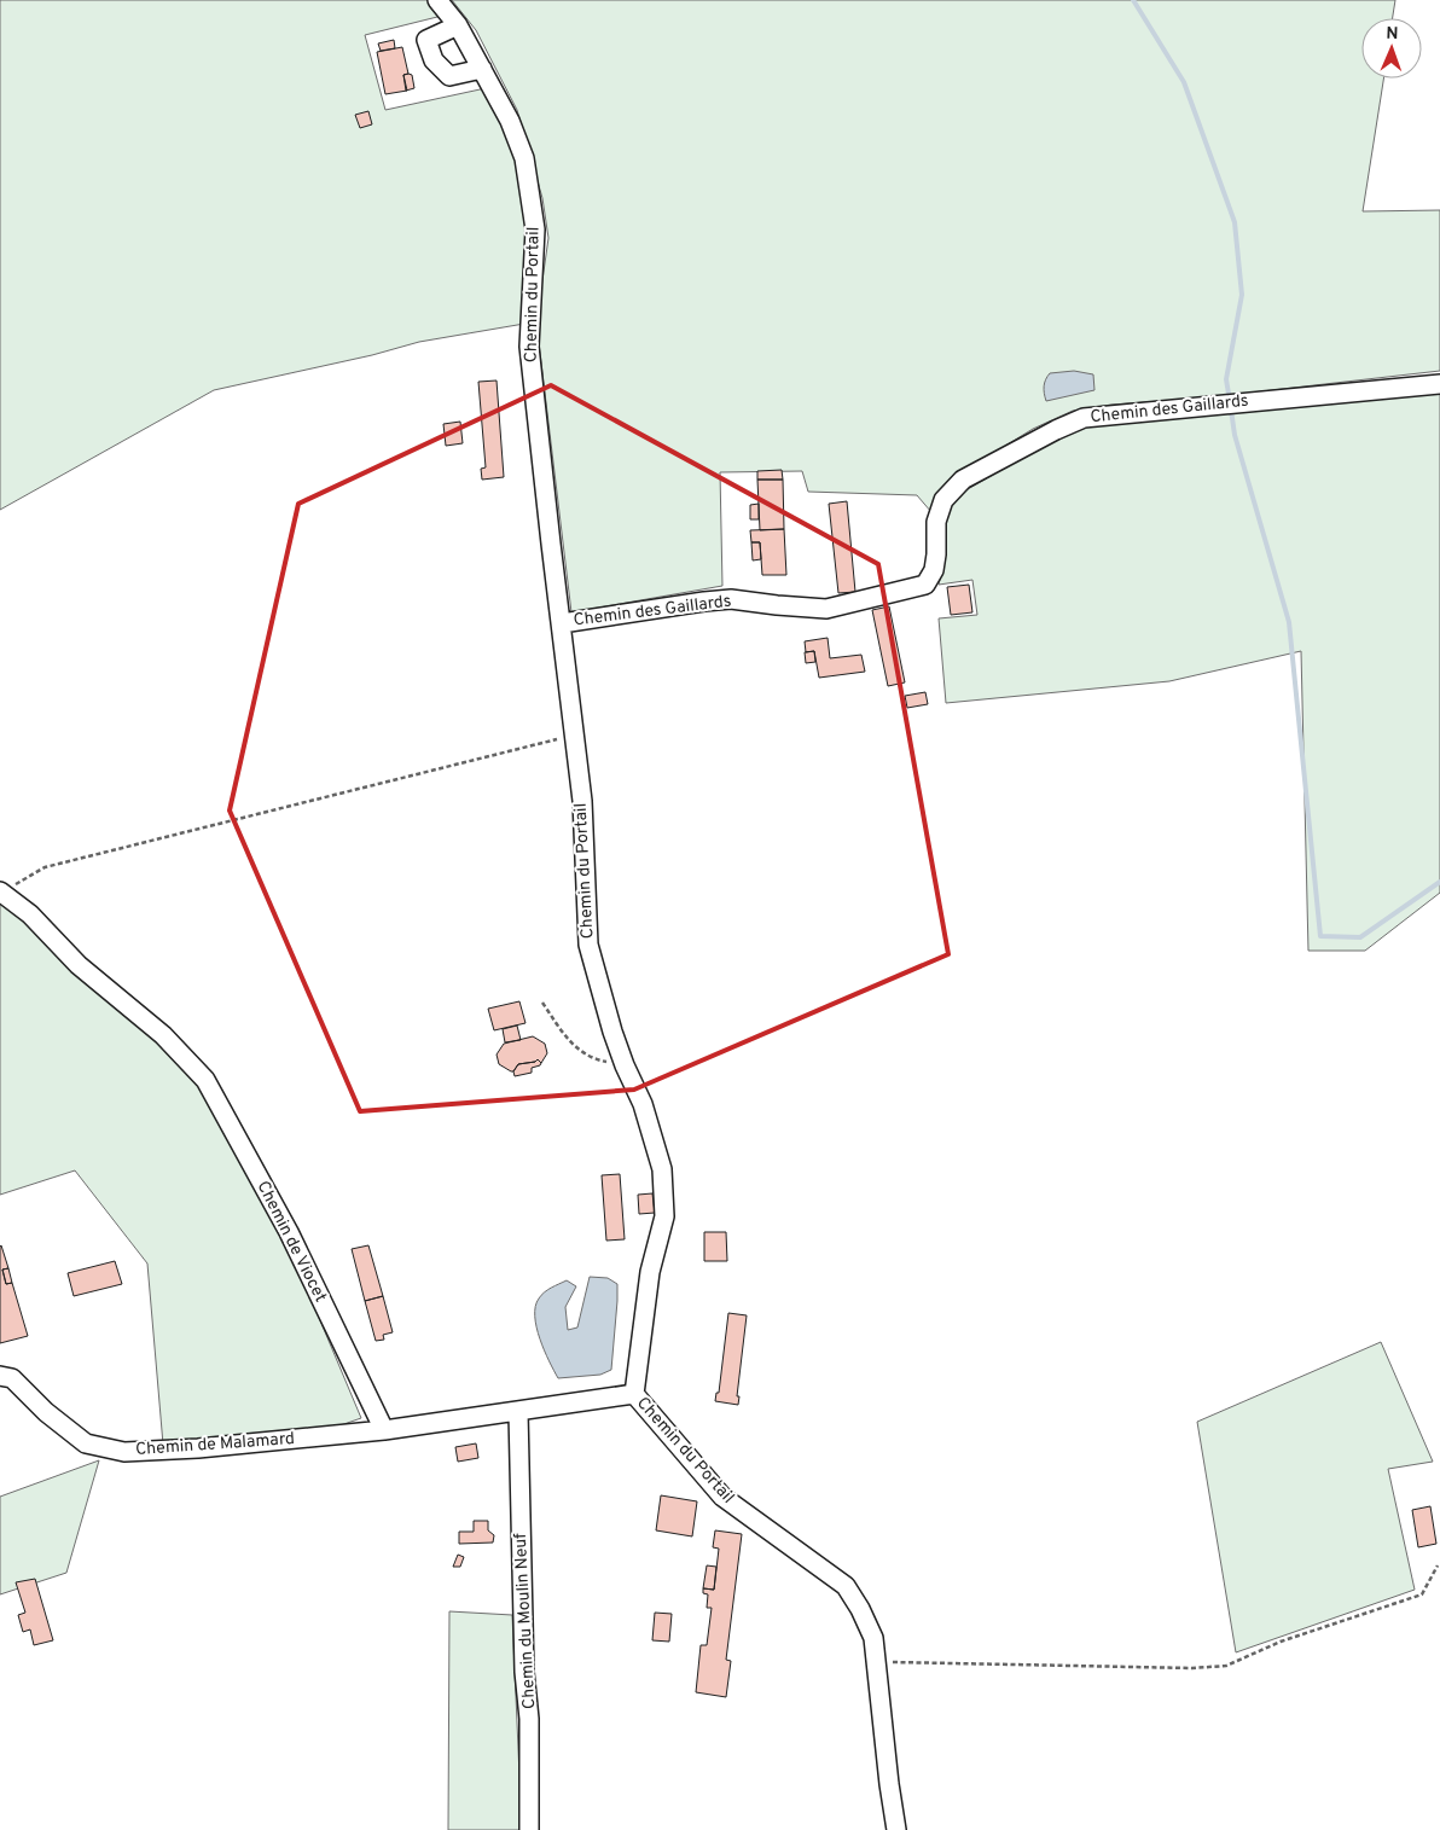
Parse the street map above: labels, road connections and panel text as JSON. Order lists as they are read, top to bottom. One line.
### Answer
{"streets":{"street":["Chemin du Portail","Chemin des Gaillards","Chemin de Viocet","Chemin de Malamard","Chemin du Moulin Neuf"]},"crossings":[["Chemin du Portail","Chemin des Gaillards"],["Chemin de Viocet","Chemin de Malamard"]],"north":"top"}
